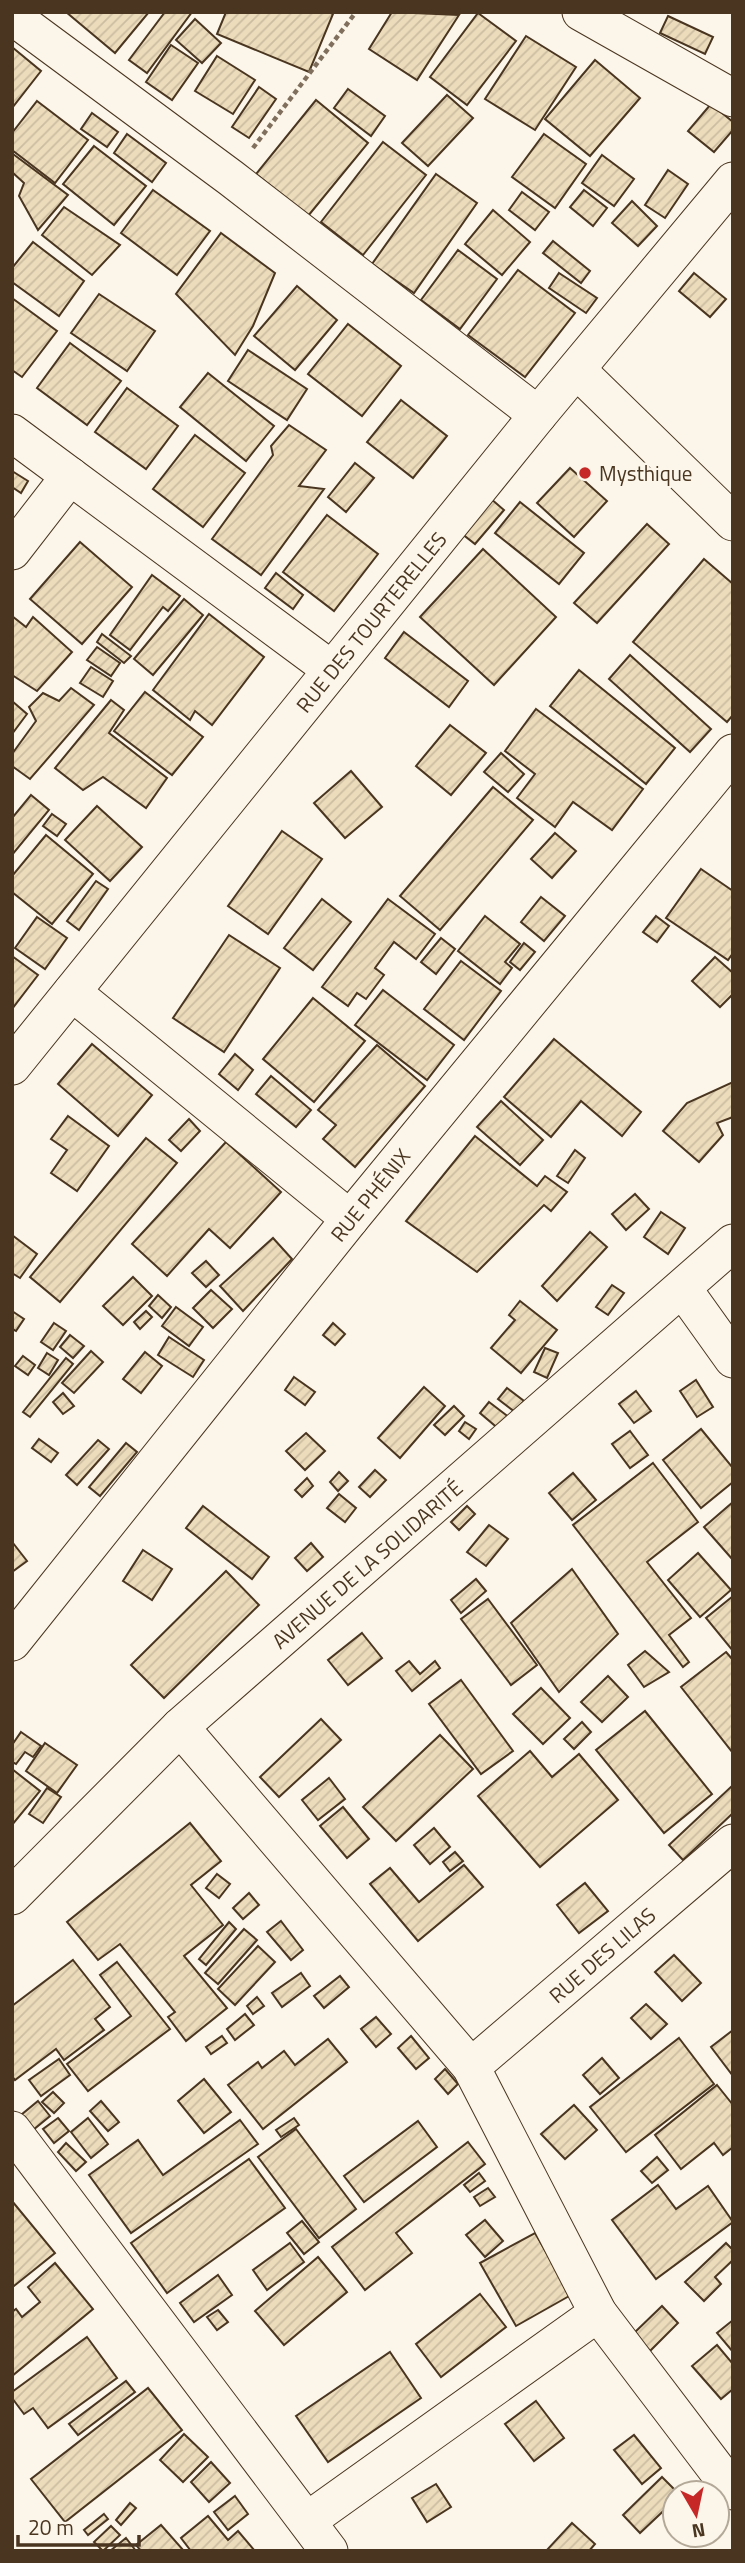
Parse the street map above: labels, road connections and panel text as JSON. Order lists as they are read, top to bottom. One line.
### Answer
{"streets":{"street":["RUE DES TOURTERELLES","RUE PHÉNIX","AVENUE DE LA SOLIDARITÉ","RUE DES LILAS"]},"places":["Mysthique"],"scale_bar":"20 m","north":"bottom"}
